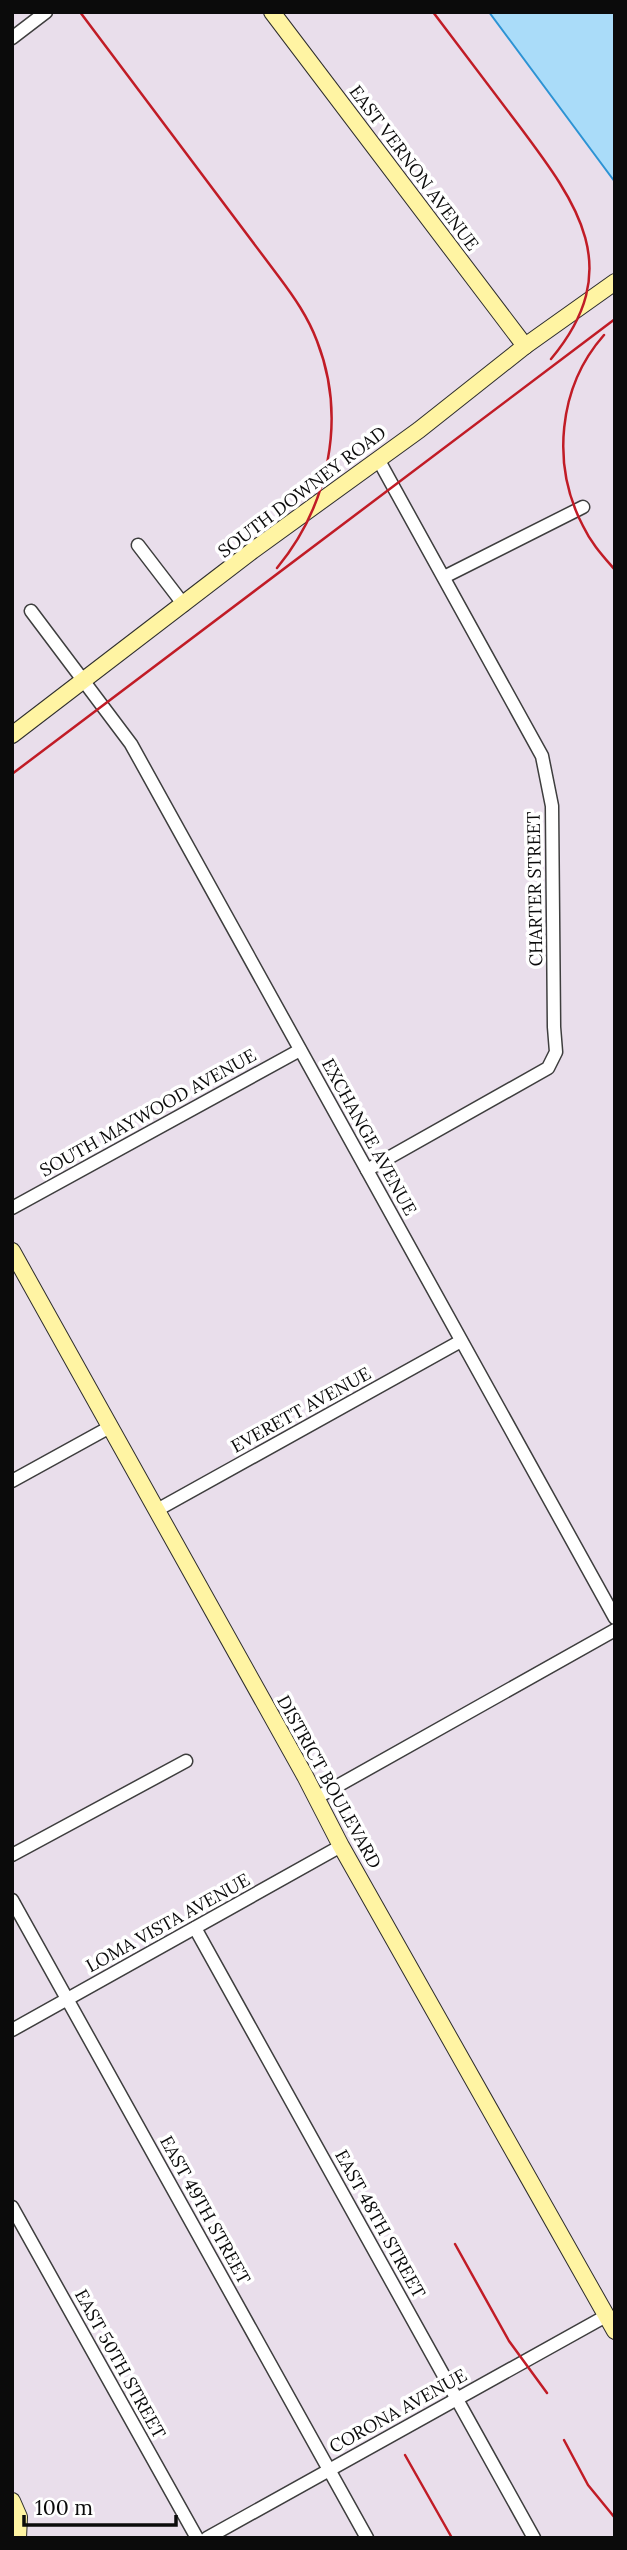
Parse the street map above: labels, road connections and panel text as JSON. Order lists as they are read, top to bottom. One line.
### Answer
{"streets":{"main road":["EAST VERNON AVENUE","SOUTH DOWNEY ROAD","DISTRICT BOULEVARD"],"street":["CHARTER STREET","SOUTH MAYWOOD AVENUE","EXCHANGE AVENUE","EVERETT AVENUE","LOMA VISTA AVENUE","EAST 49TH STREET","EAST 48TH STREET","EAST 50TH STREET","CORONA AVENUE"]},"crossings":[["EAST VERNON AVENUE","SOUTH DOWNEY ROAD"],["SOUTH DOWNEY ROAD","CHARTER STREET"],["SOUTH DOWNEY ROAD","EXCHANGE AVENUE"],["CHARTER STREET","EXCHANGE AVENUE"],["SOUTH MAYWOOD AVENUE","EXCHANGE AVENUE"],["EXCHANGE AVENUE","EVERETT AVENUE"],["EVERETT AVENUE","DISTRICT BOULEVARD"],["DISTRICT BOULEVARD","LOMA VISTA AVENUE"],["DISTRICT BOULEVARD","CORONA AVENUE"],["LOMA VISTA AVENUE","EAST 49TH STREET"],["LOMA VISTA AVENUE","EAST 48TH STREET"],["EAST 49TH STREET","CORONA AVENUE"],["EAST 48TH STREET","CORONA AVENUE"]],"scale_bar":"100 m"}
